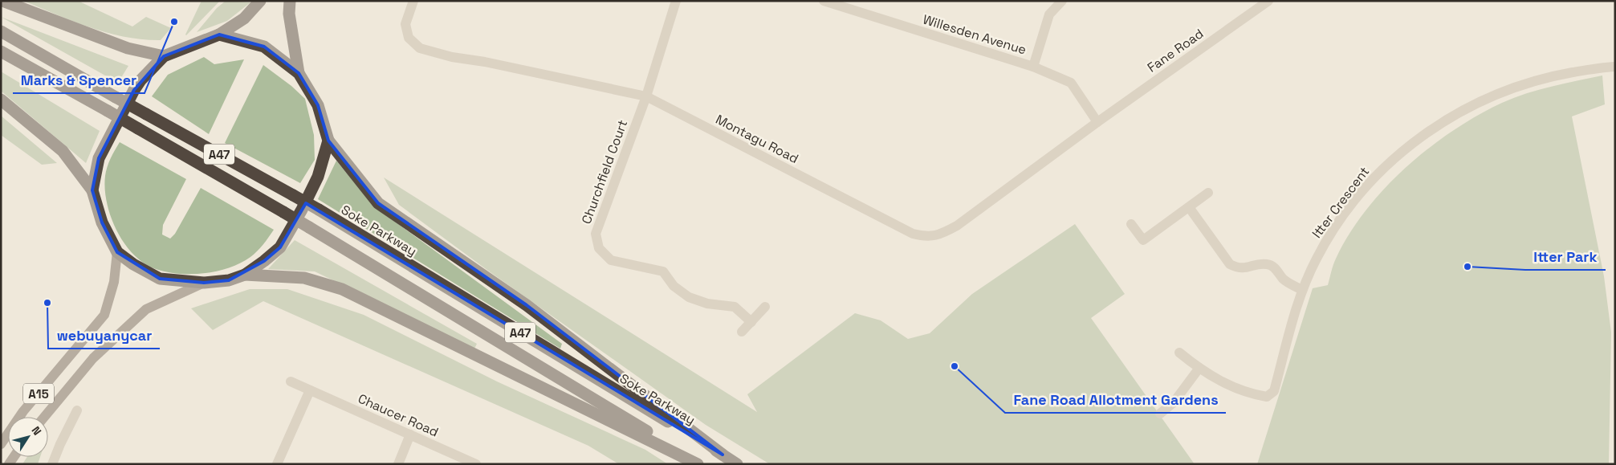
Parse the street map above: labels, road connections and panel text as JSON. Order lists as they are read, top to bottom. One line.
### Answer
{"streets":{"highway":["A47","Soke Parkway"],"main road":["A15"],"street":["Willesden Avenue","Fane Road","Montagu Road","Churchfield Court","Itter Crescent","Chaucer Road"]},"crossings":[["Willesden Avenue","Fane Road"],["Willesden Avenue","Montagu Road"],["Fane Road","Montagu Road"],["Montagu Road","Churchfield Court"],["A47","Soke Parkway"]],"places":["Marks & Spencer","Itter Park","webuyanycar","Fane Road Allotment Gardens"],"north":"top right"}
